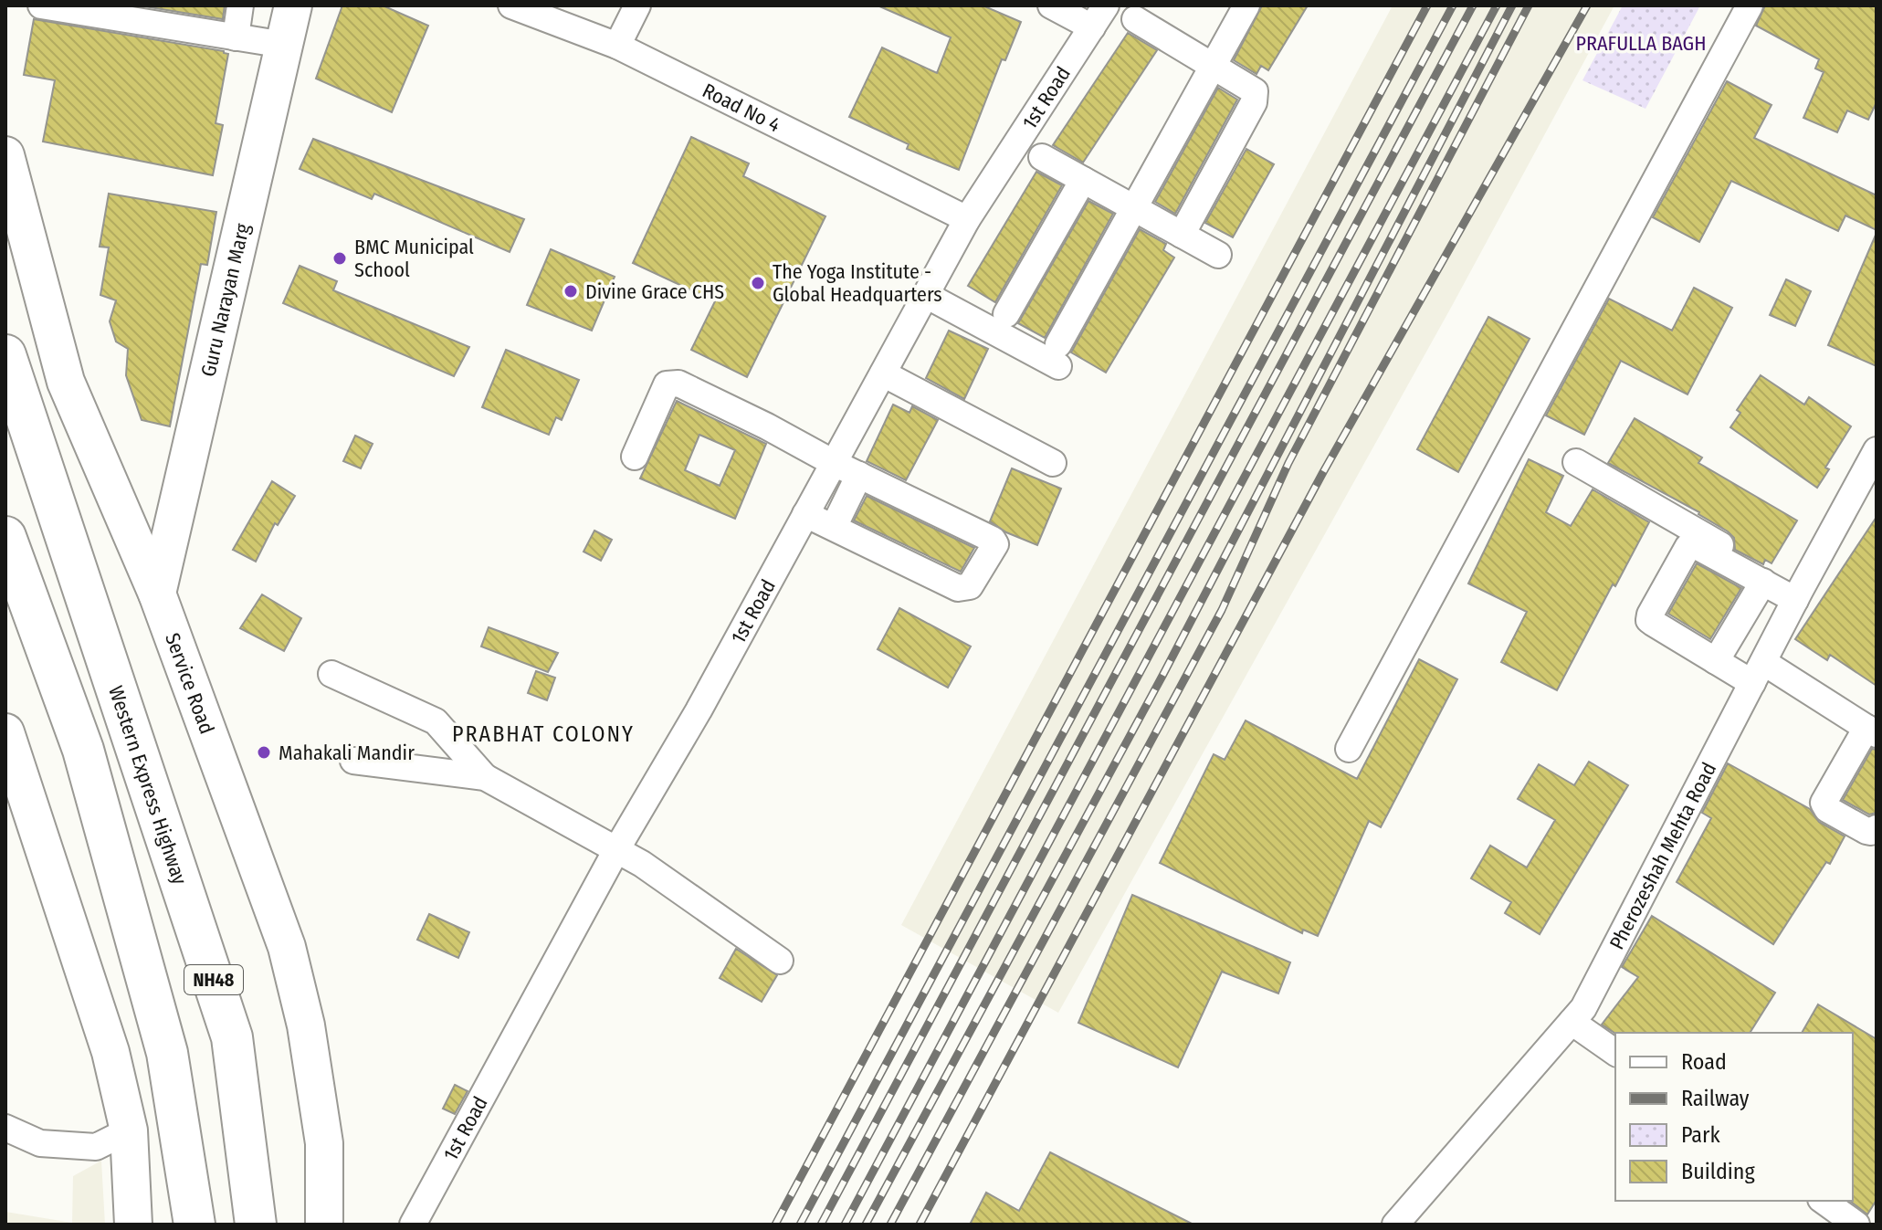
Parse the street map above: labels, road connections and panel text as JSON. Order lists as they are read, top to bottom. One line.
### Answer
{"streets":{"highway":["Western Express Highway","NH48"],"street":["1st Road","Road No 4","Guru Narayan Marg","Service Road","Pherozeshah Mehta Road"]},"crossings":[["1st Road","Road No 4"],["Guru Narayan Marg","Service Road"]],"districts":["PRABHAT COLONY"],"parks":["PRAFULLA BAGH"],"places":["BMC Municipal School","The Yoga Institute - Global Headquarters","Divine Grace CHS","Mahakali Mandir"],"legend":["Road","Railway","Park","Building"]}
